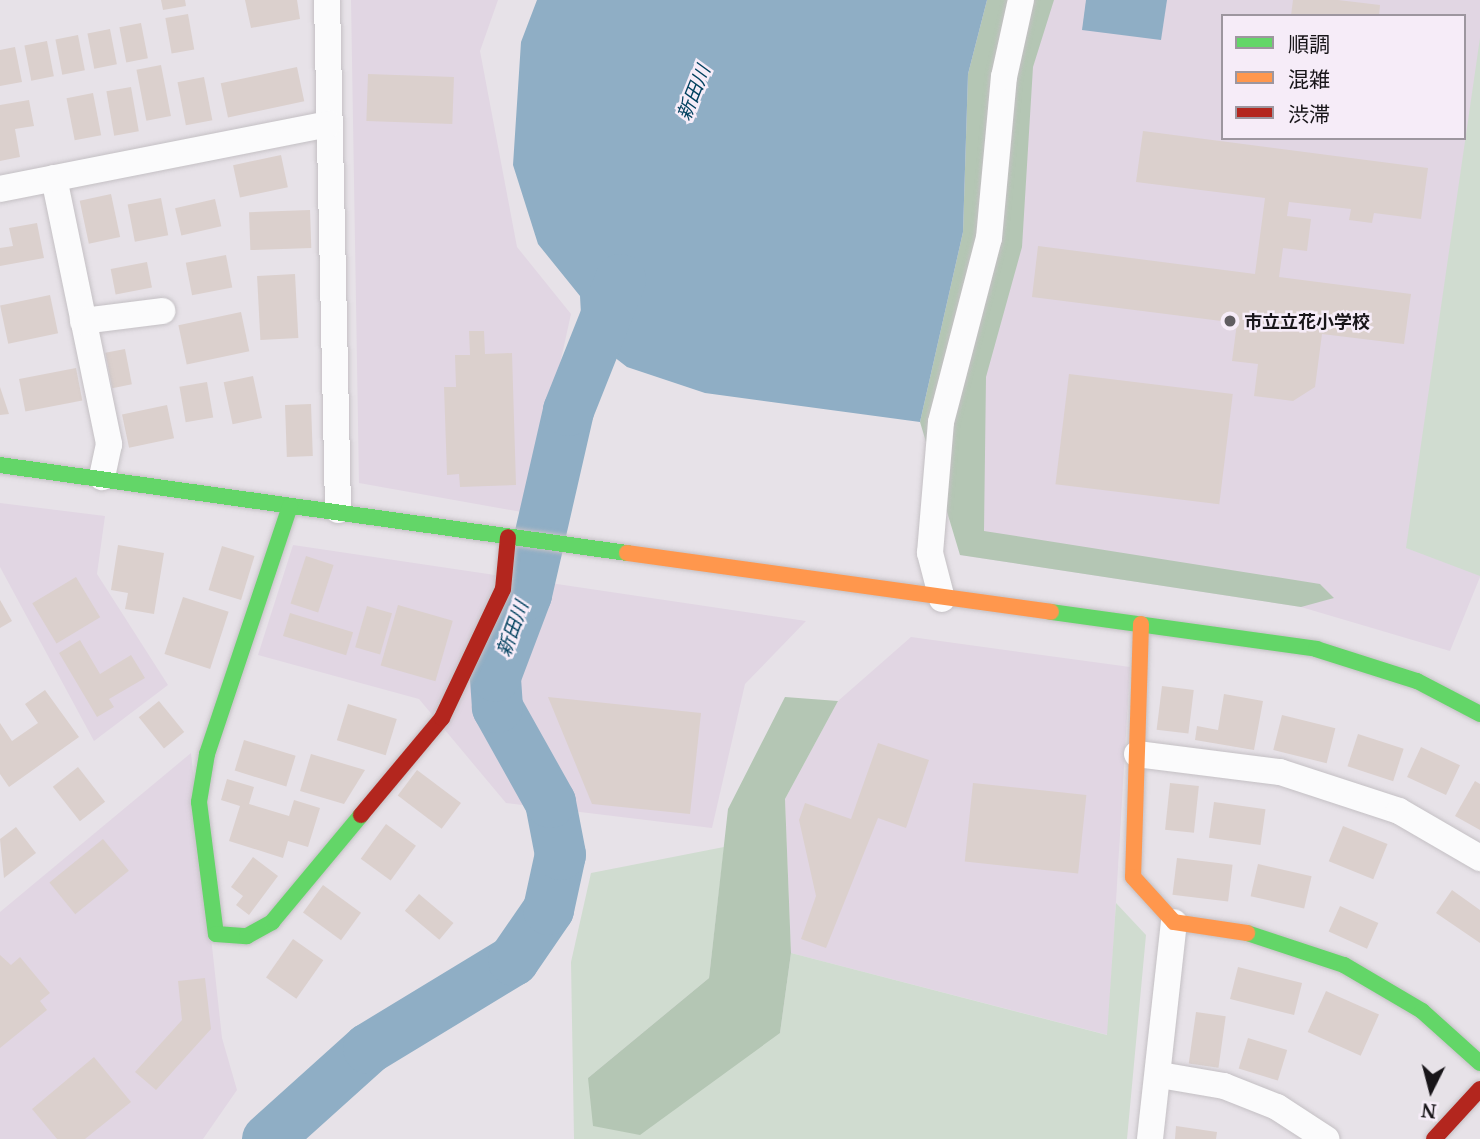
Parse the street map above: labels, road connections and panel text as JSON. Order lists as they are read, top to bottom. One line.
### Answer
{"water":["新田川"],"places":["市立立花小学校"],"legend":["順調","混雑","渋滞"],"north":"bottom"}
